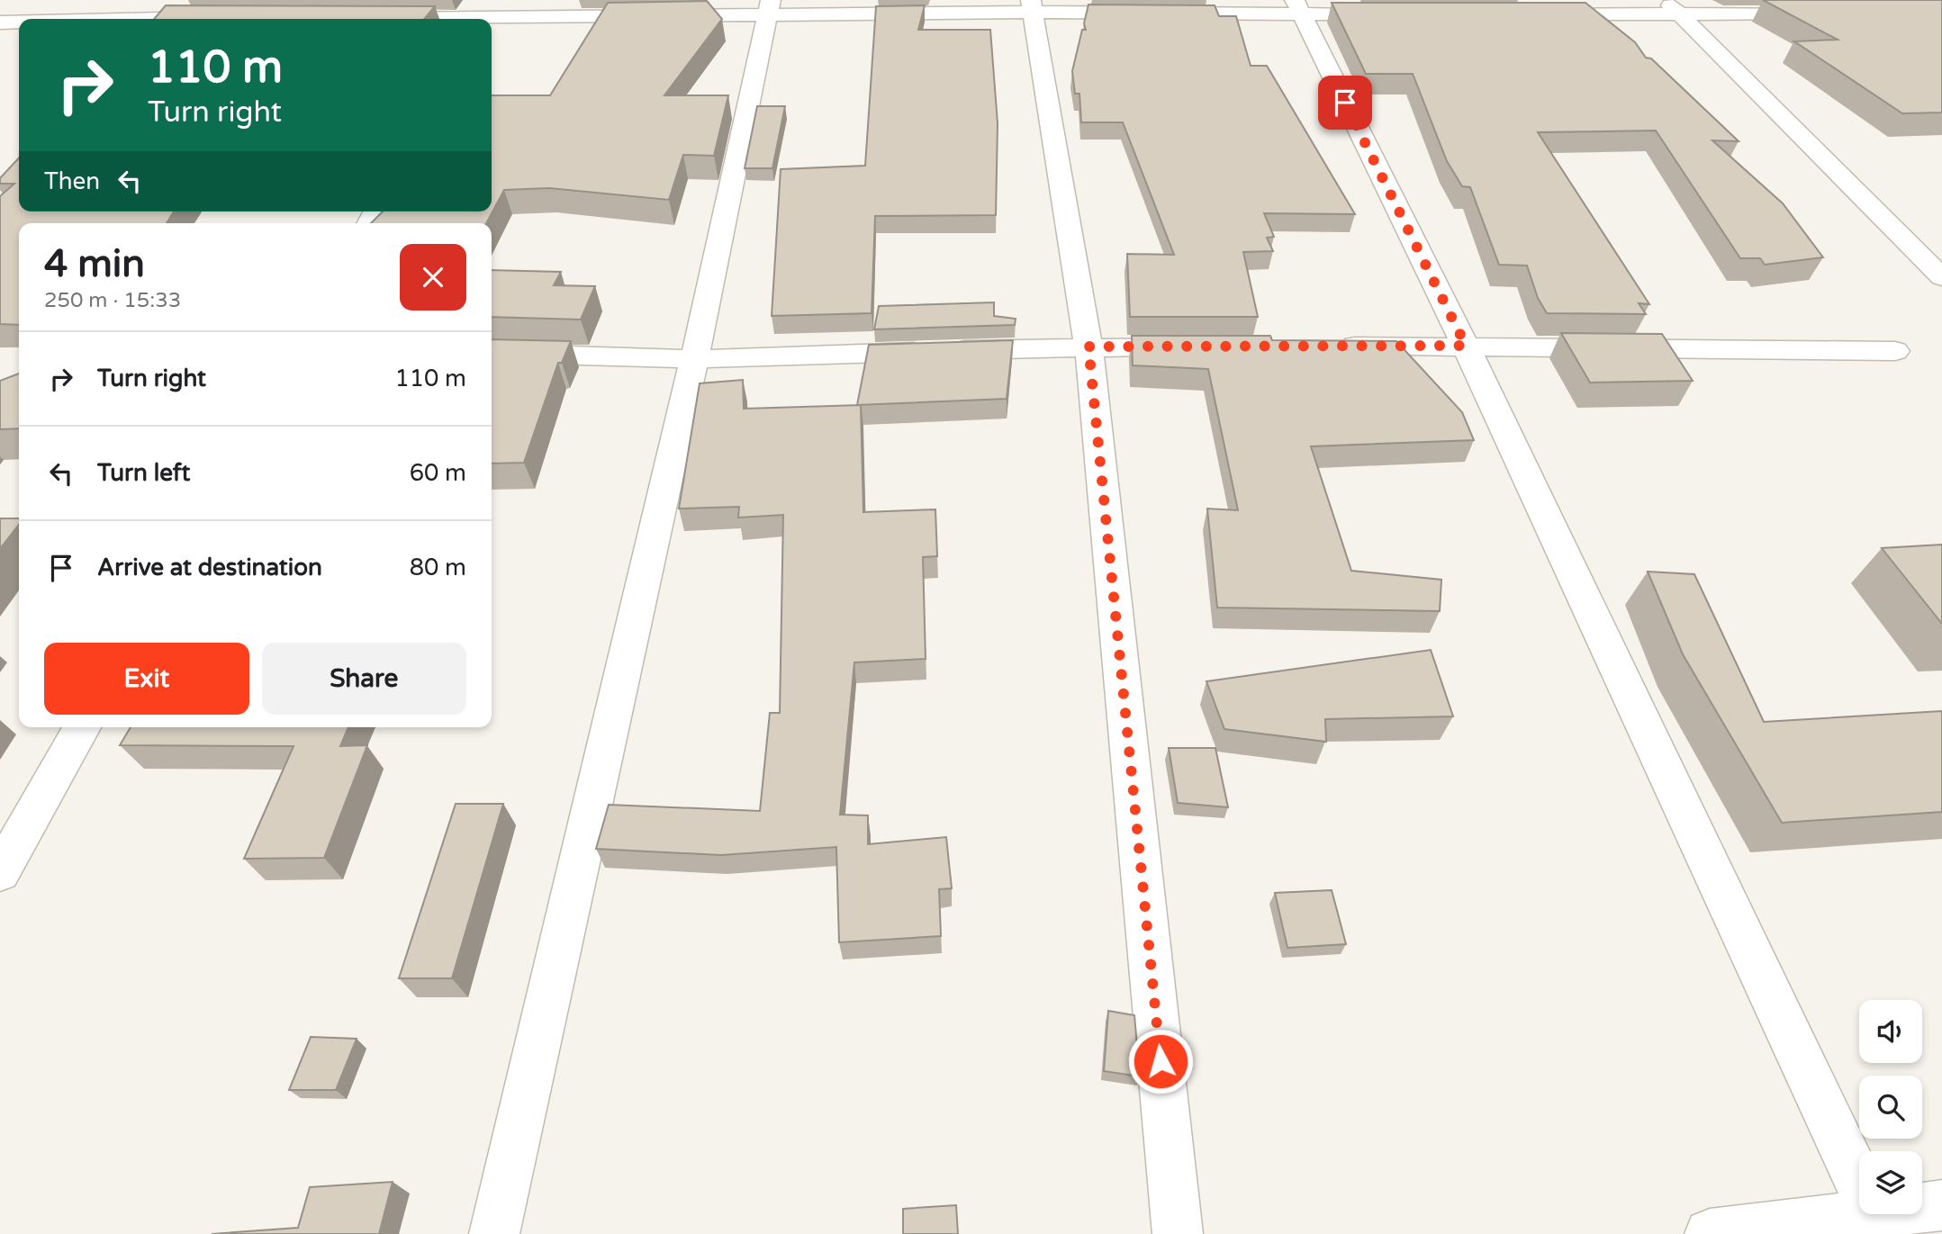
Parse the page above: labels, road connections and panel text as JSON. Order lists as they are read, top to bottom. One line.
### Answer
{"page":{"turn":["110 m","Turn right"],"then":"Then","heading":["4 min","250 m · 15:33"],"list":[{"name":"Turn right","value":"110 m"},{"name":"Turn left","value":"60 m"},{"name":"Arrive at destination","value":"80 m"}],"buttons":["Exit","Share"]}}
